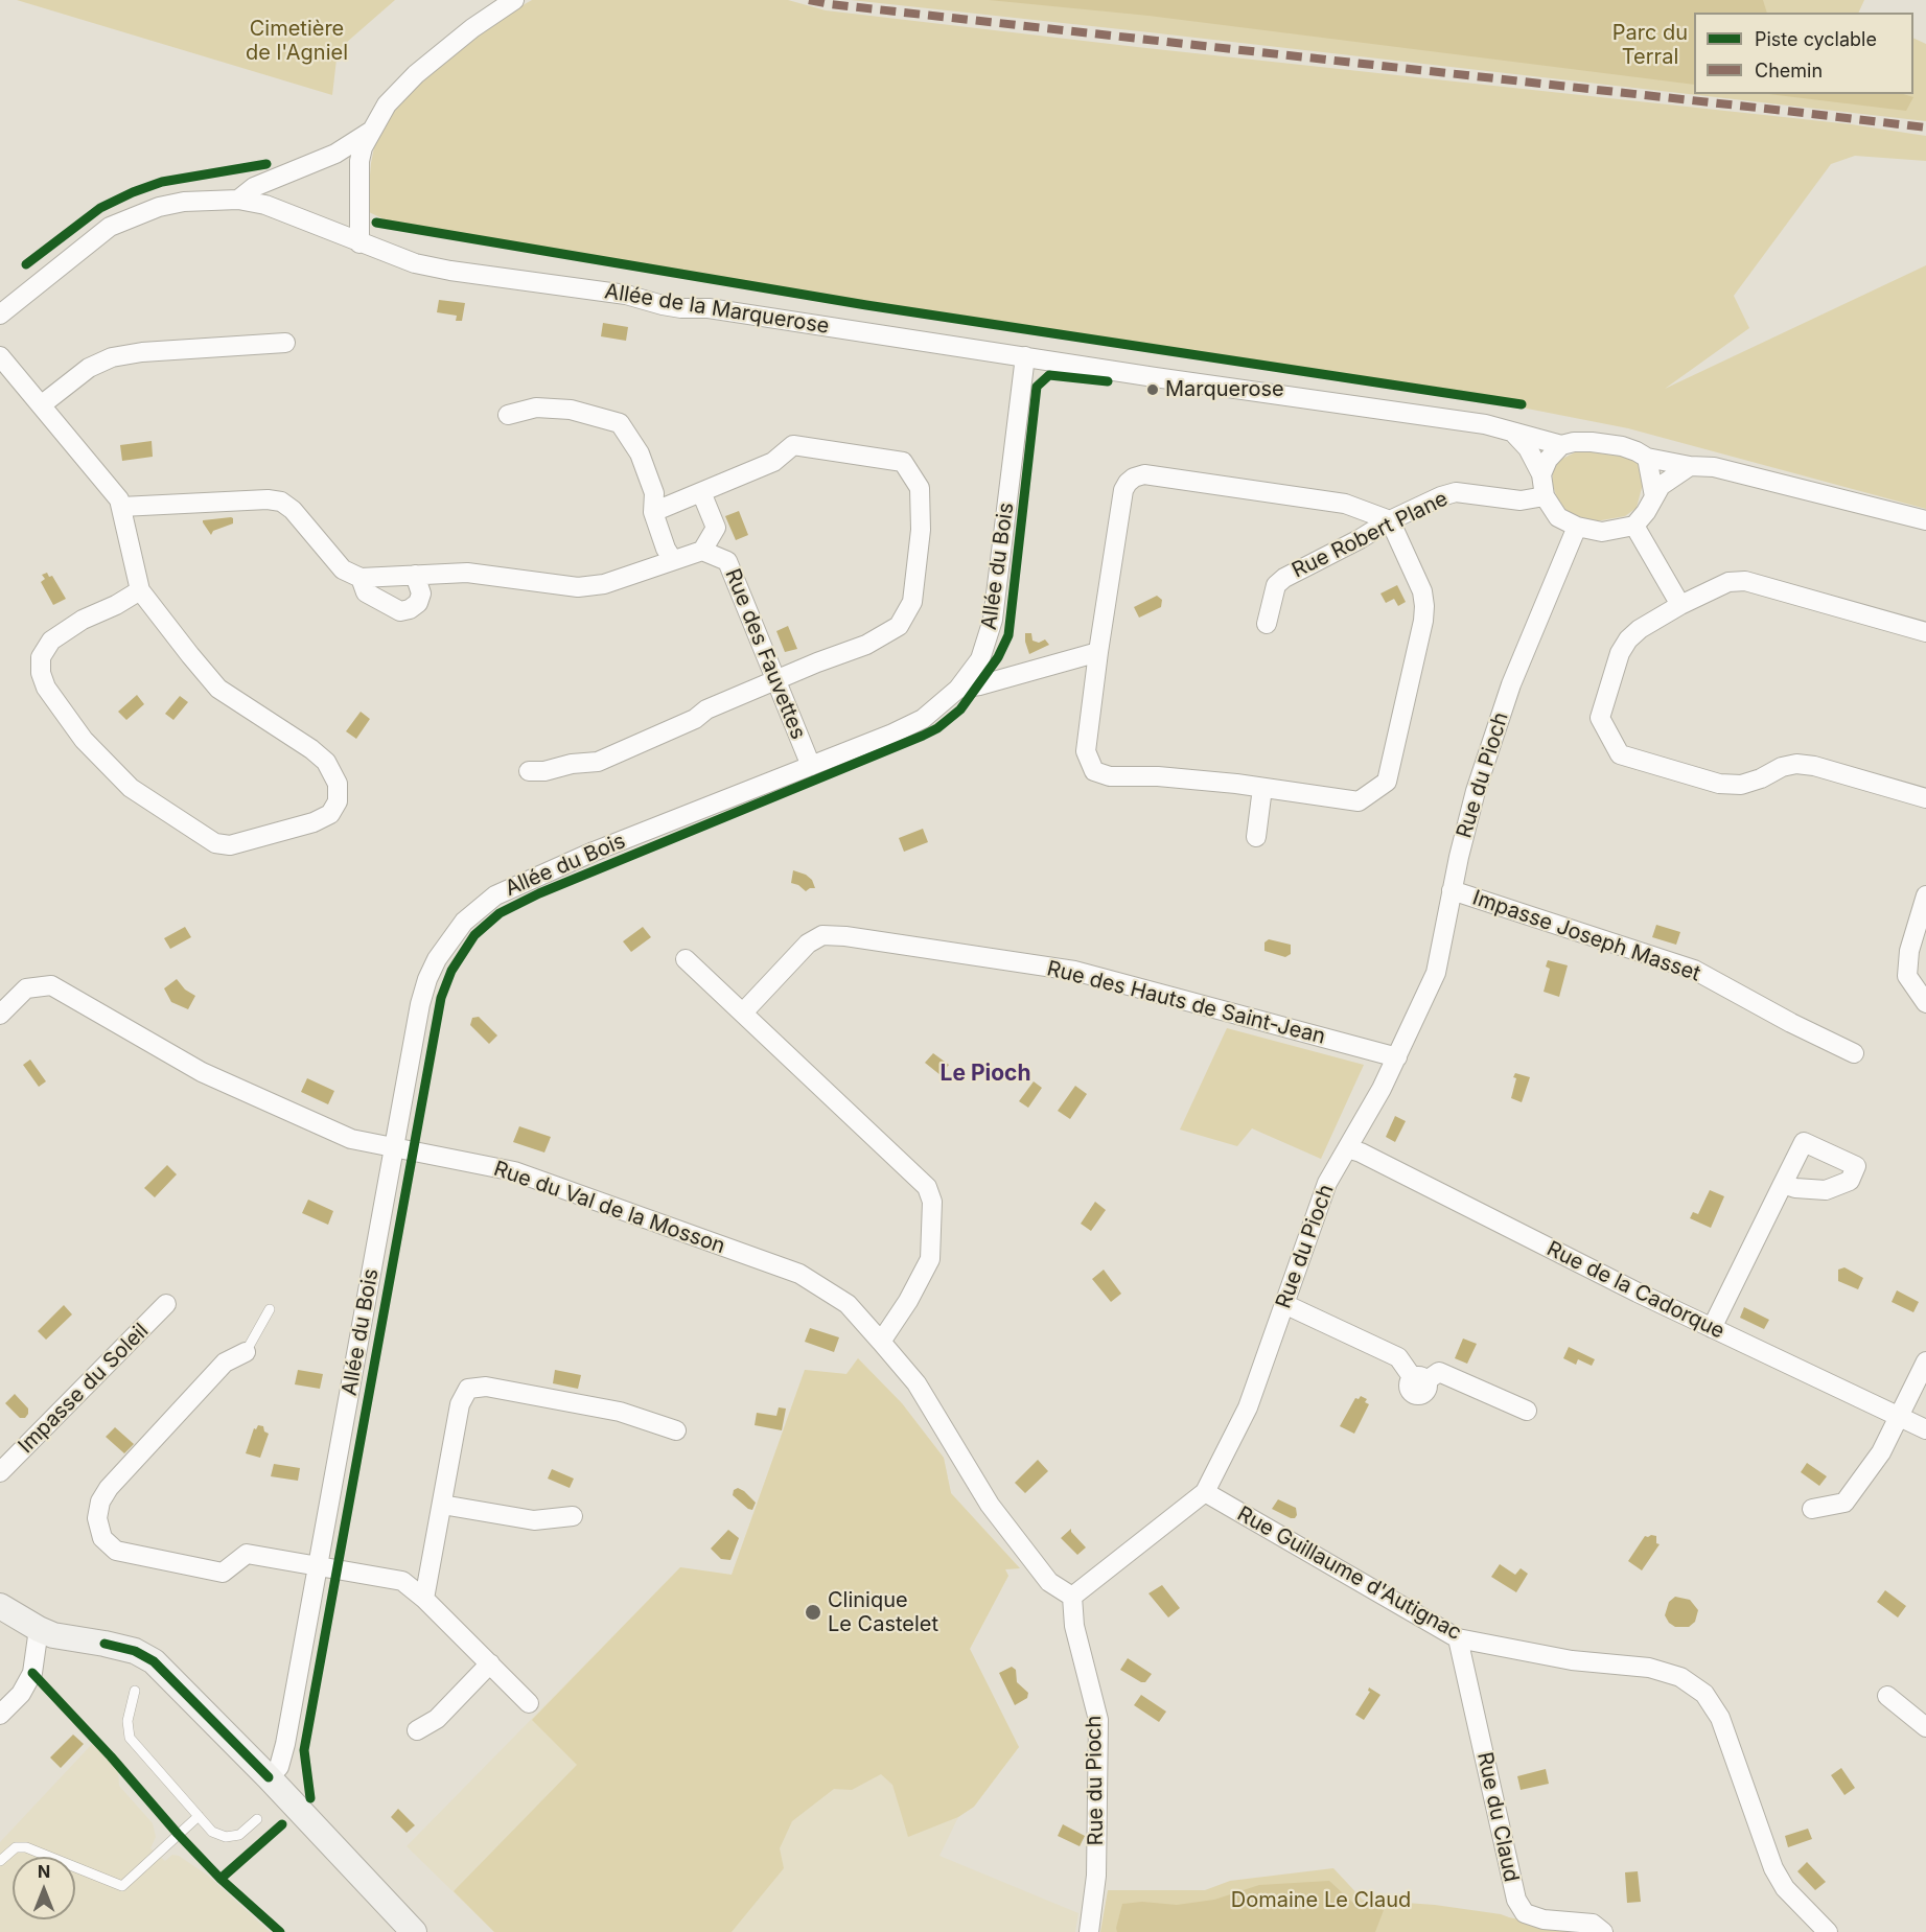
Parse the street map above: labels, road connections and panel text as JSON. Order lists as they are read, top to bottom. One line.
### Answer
{"streets":{"street":["Allée de la Marquerose","Rue Robert Plane","Allée du Bois","Rue des Fauvettes","Rue du Pioch","Impasse Joseph Masset","Rue des Hauts de Saint-Jean","Rue du Val de la Mosson","Rue de la Cadorque","Impasse du Soleil","Rue Guillaume d'Autignac","Rue du Claud"]},"crossings":[["Allée de la Marquerose","Rue Robert Plane"],["Allée de la Marquerose","Allée du Bois"],["Allée de la Marquerose","Rue du Pioch"],["Rue Robert Plane","Rue du Pioch"],["Allée du Bois","Rue des Fauvettes"],["Allée du Bois","Rue du Val de la Mosson"],["Rue du Pioch","Impasse Joseph Masset"],["Rue du Pioch","Rue des Hauts de Saint-Jean"],["Rue du Pioch","Rue du Val de la Mosson"],["Rue du Pioch","Rue de la Cadorque"],["Rue du Pioch","Rue Guillaume d'Autignac"],["Rue Guillaume d'Autignac","Rue du Claud"]],"districts":["Le Pioch"],"parks":["Cimetière de l'Agniel","Parc du Terral","Domaine Le Claud"],"places":["Marquerose","Clinique Le Castelet"],"legend":["Piste cyclable","Chemin"],"north":"top"}
